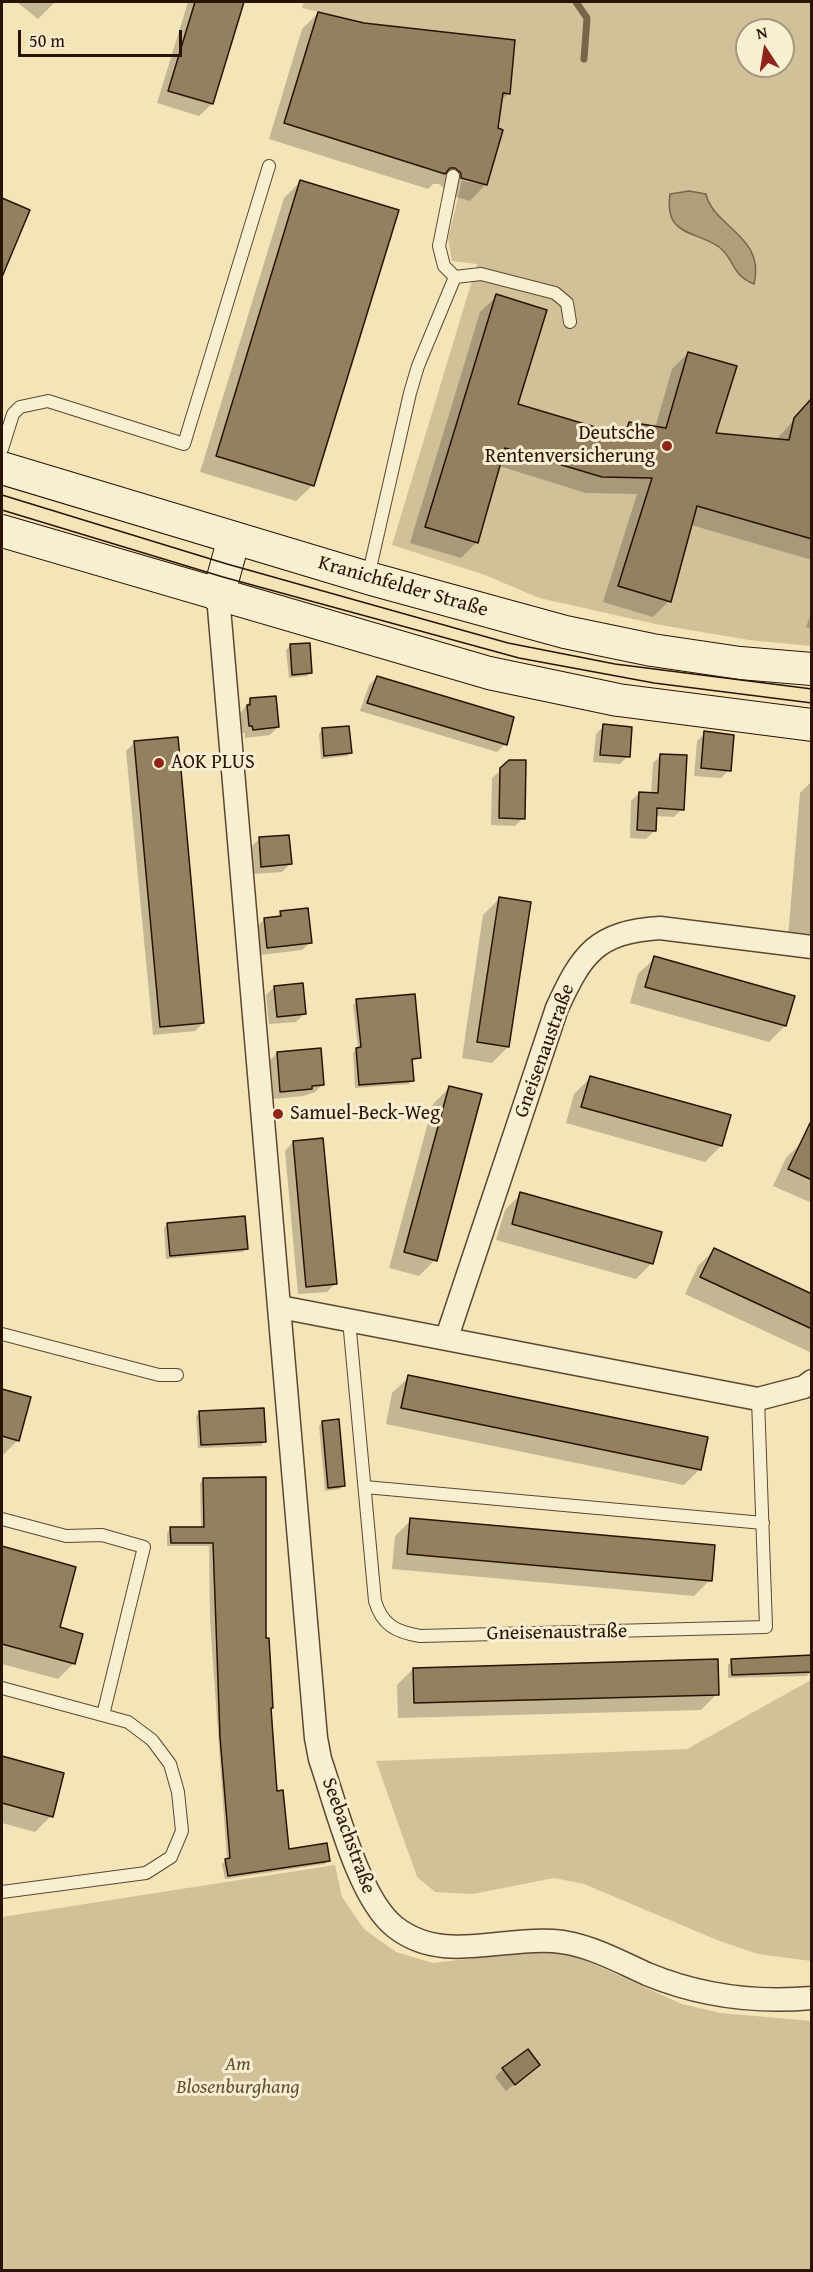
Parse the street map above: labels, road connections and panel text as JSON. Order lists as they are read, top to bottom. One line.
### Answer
{"streets":{"main road":["Kranichfelder Straße"],"street":["Gneisenaustraße","Seebachstraße"]},"parks":["Am Blosenburghang"],"places":["Deutsche Rentenversicherung","AOK PLUS","Samuel-Beck-Weg"],"scale_bar":"50 m","north":"top"}
